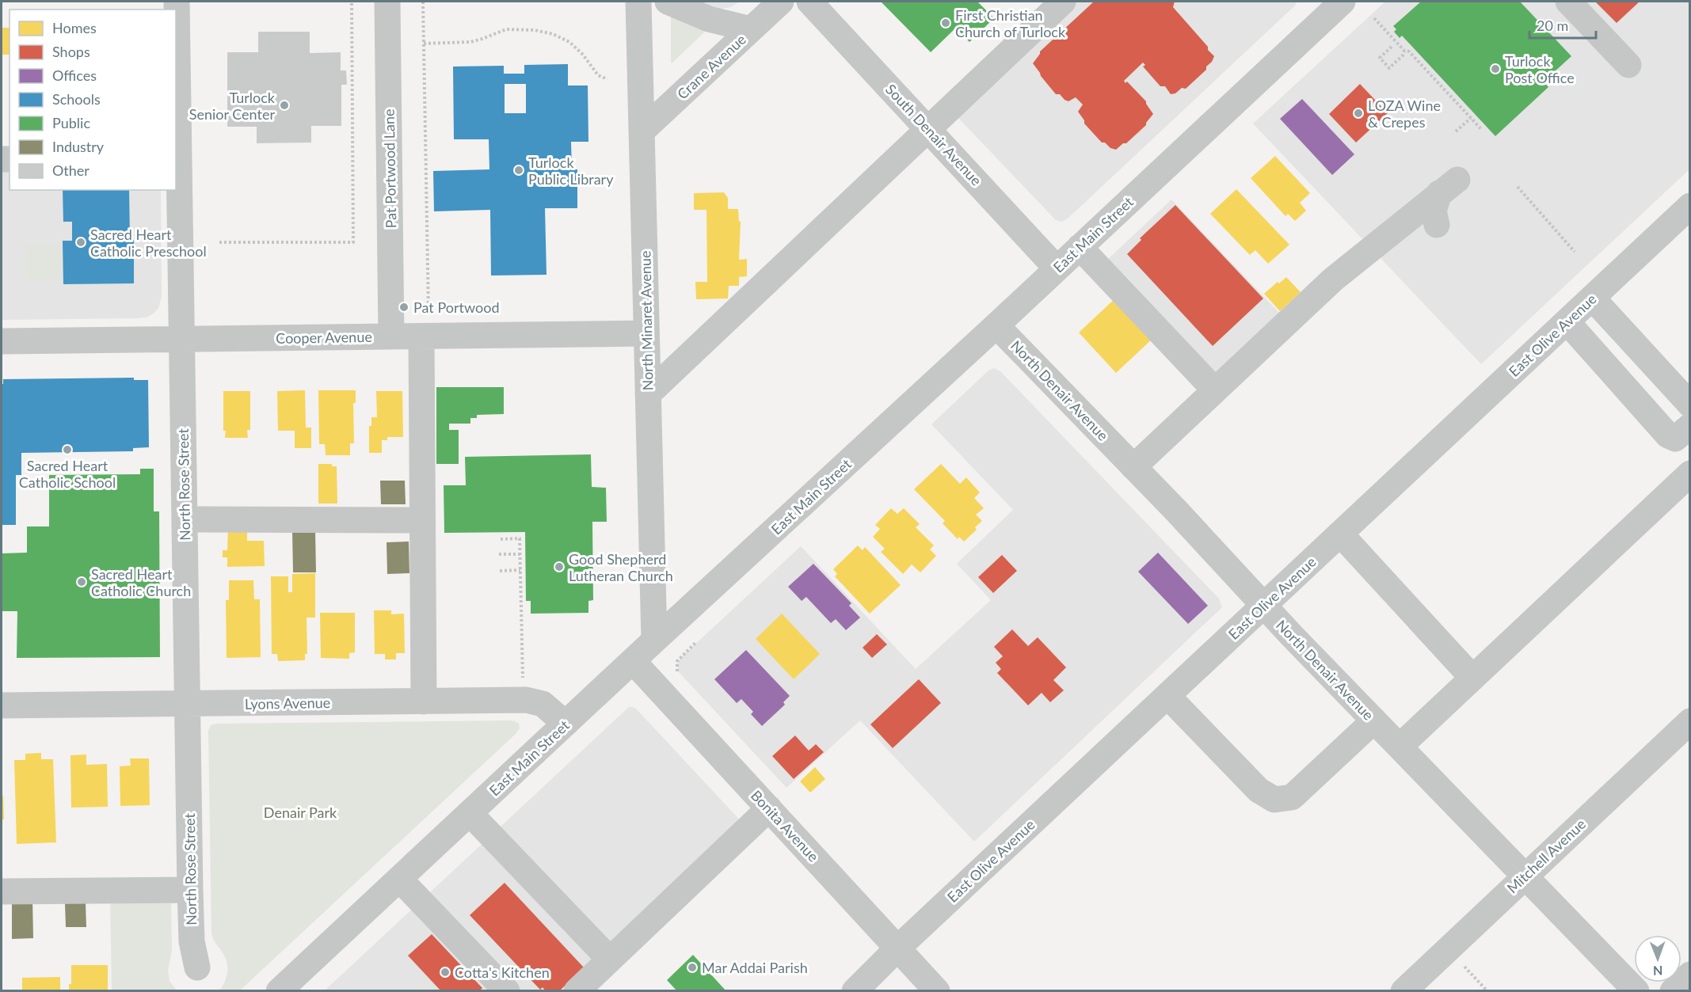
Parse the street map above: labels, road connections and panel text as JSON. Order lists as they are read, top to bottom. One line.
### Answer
{"streets":{"street":["Crane Avenue","South Denair Avenue","Pat Portwood Lane","East Main Street","North Minaret Avenue","East Olive Avenue","Cooper Avenue","North Denair Avenue","North Rose Street","Lyons Avenue","Bonita Avenue","Mitchell Avenue"]},"crossings":[["Crane Avenue","North Minaret Avenue"],["South Denair Avenue","East Main Street"],["Pat Portwood Lane","Cooper Avenue"],["East Main Street","North Minaret Avenue"],["East Main Street","North Denair Avenue"],["East Main Street","Lyons Avenue"],["East Main Street","Bonita Avenue"],["North Minaret Avenue","Cooper Avenue"],["East Olive Avenue","North Denair Avenue"],["East Olive Avenue","Bonita Avenue"],["Cooper Avenue","North Rose Street"],["North Denair Avenue","Mitchell Avenue"],["North Rose Street","Lyons Avenue"]],"parks":["Denair Park"],"places":["First Christian Church of Turlock","Turlock Post Office","Turlock Senior Center","LOZA Wine & Crepes","Turlock Public Library","Sacred Heart Catholic Preschool","Pat Portwood","Sacred Heart Catholic School","Good Shepherd Lutheran Church","Sacred Heart Catholic Church","Mar Addai Parish","Cotta's Kitchen"],"legend":["Homes","Shops","Offices","Schools","Public","Industry","Other"],"scale_bar":"20 m","north":"bottom"}
